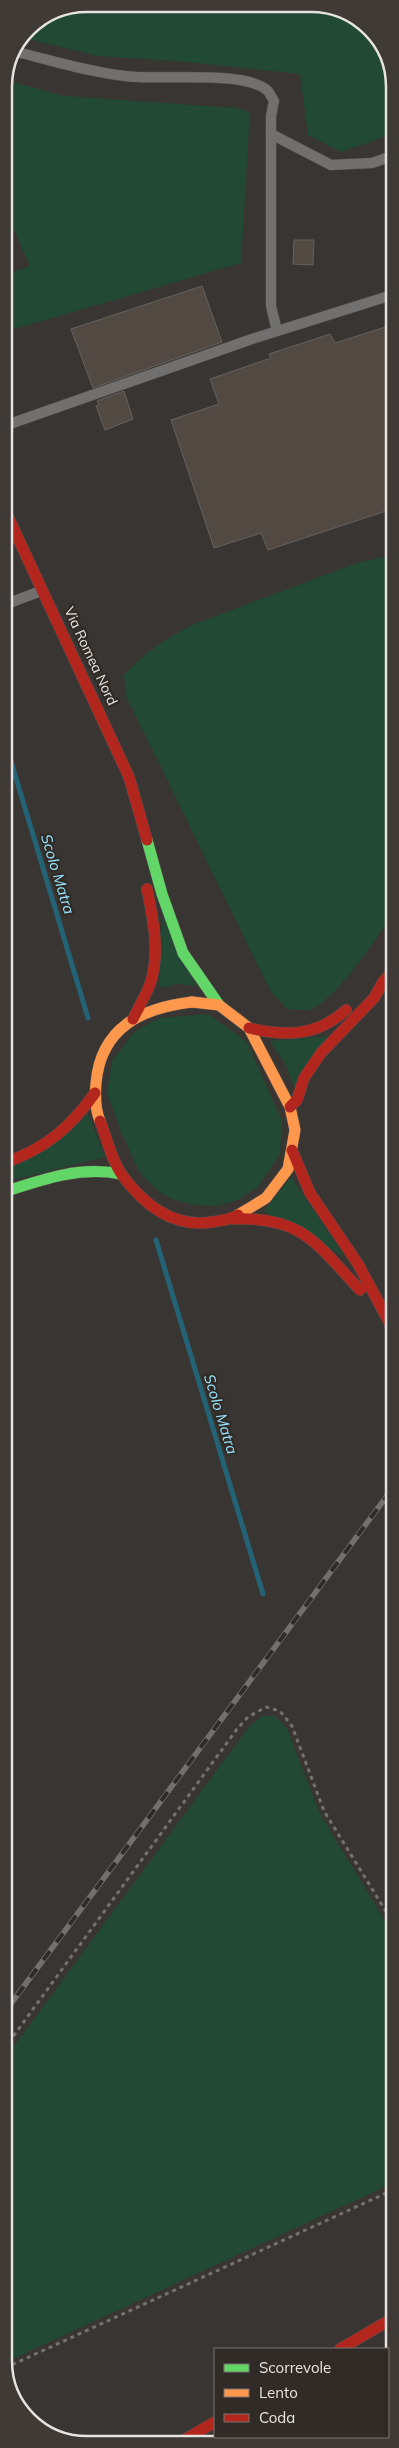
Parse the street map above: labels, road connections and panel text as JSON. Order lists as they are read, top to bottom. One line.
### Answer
{"streets":{"main road":["Via Romea Nord"]},"water":["Scolo Matra"],"legend":["Scorrevole","Lento","Coda"]}
